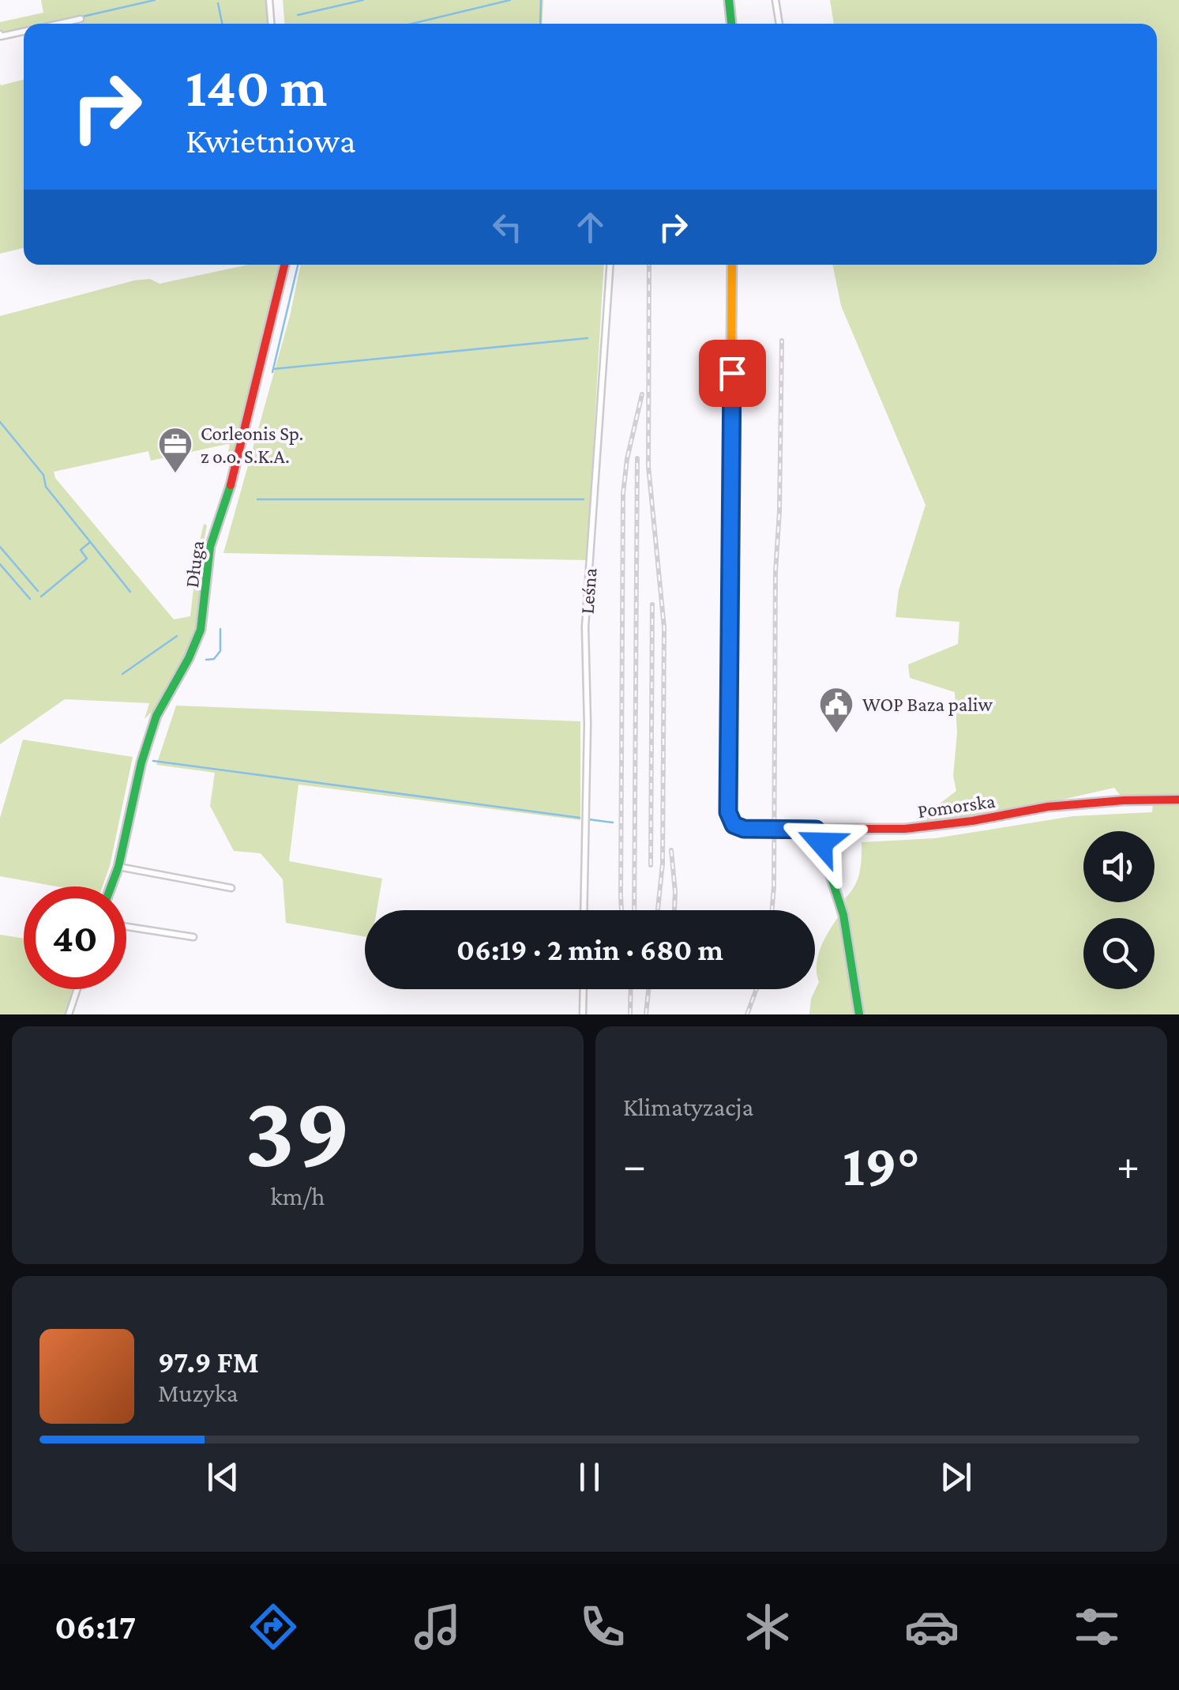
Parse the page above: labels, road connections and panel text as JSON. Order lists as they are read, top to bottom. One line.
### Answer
{"streets":{"street":["Długa","Leśna","Pomorska"]},"places":{"office":["Corleonis Sp. z o.o. S.K.A."],"public building":["WOP Baza paliw"]},"page":{"turn":["140 m","Kwietniowa"],"limit":"40","trip":"06:19 · 2 min · 680 m","tile":[["39","km/h"],"Klimatyzacja"],"heat":["−","19°","+"],"song":["97.9 FM","Muzyka"],"tabs":"06:17"}}
